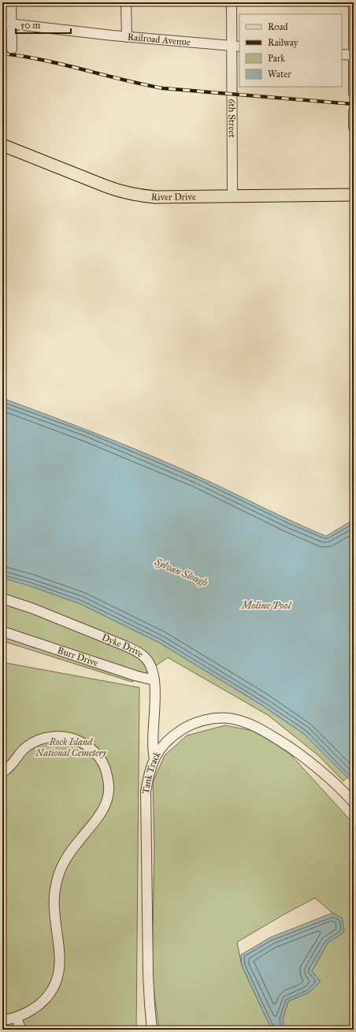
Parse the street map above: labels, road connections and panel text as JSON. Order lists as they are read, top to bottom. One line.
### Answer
{"streets":{"main road":["River Drive"],"street":["Railroad Avenue","6th Street","Dyke Drive","Burr Drive","Tank Track"]},"crossings":[["Railroad Avenue","6th Street"],["6th Street","River Drive"],["Dyke Drive","Burr Drive"],["Dyke Drive","Tank Track"]],"water":["Sylvan Slough","Moline Pool"],"parks":["Rock Island National Cemetery"],"legend":["Road","Railway","Park","Water"],"scale_bar":"50 m"}
